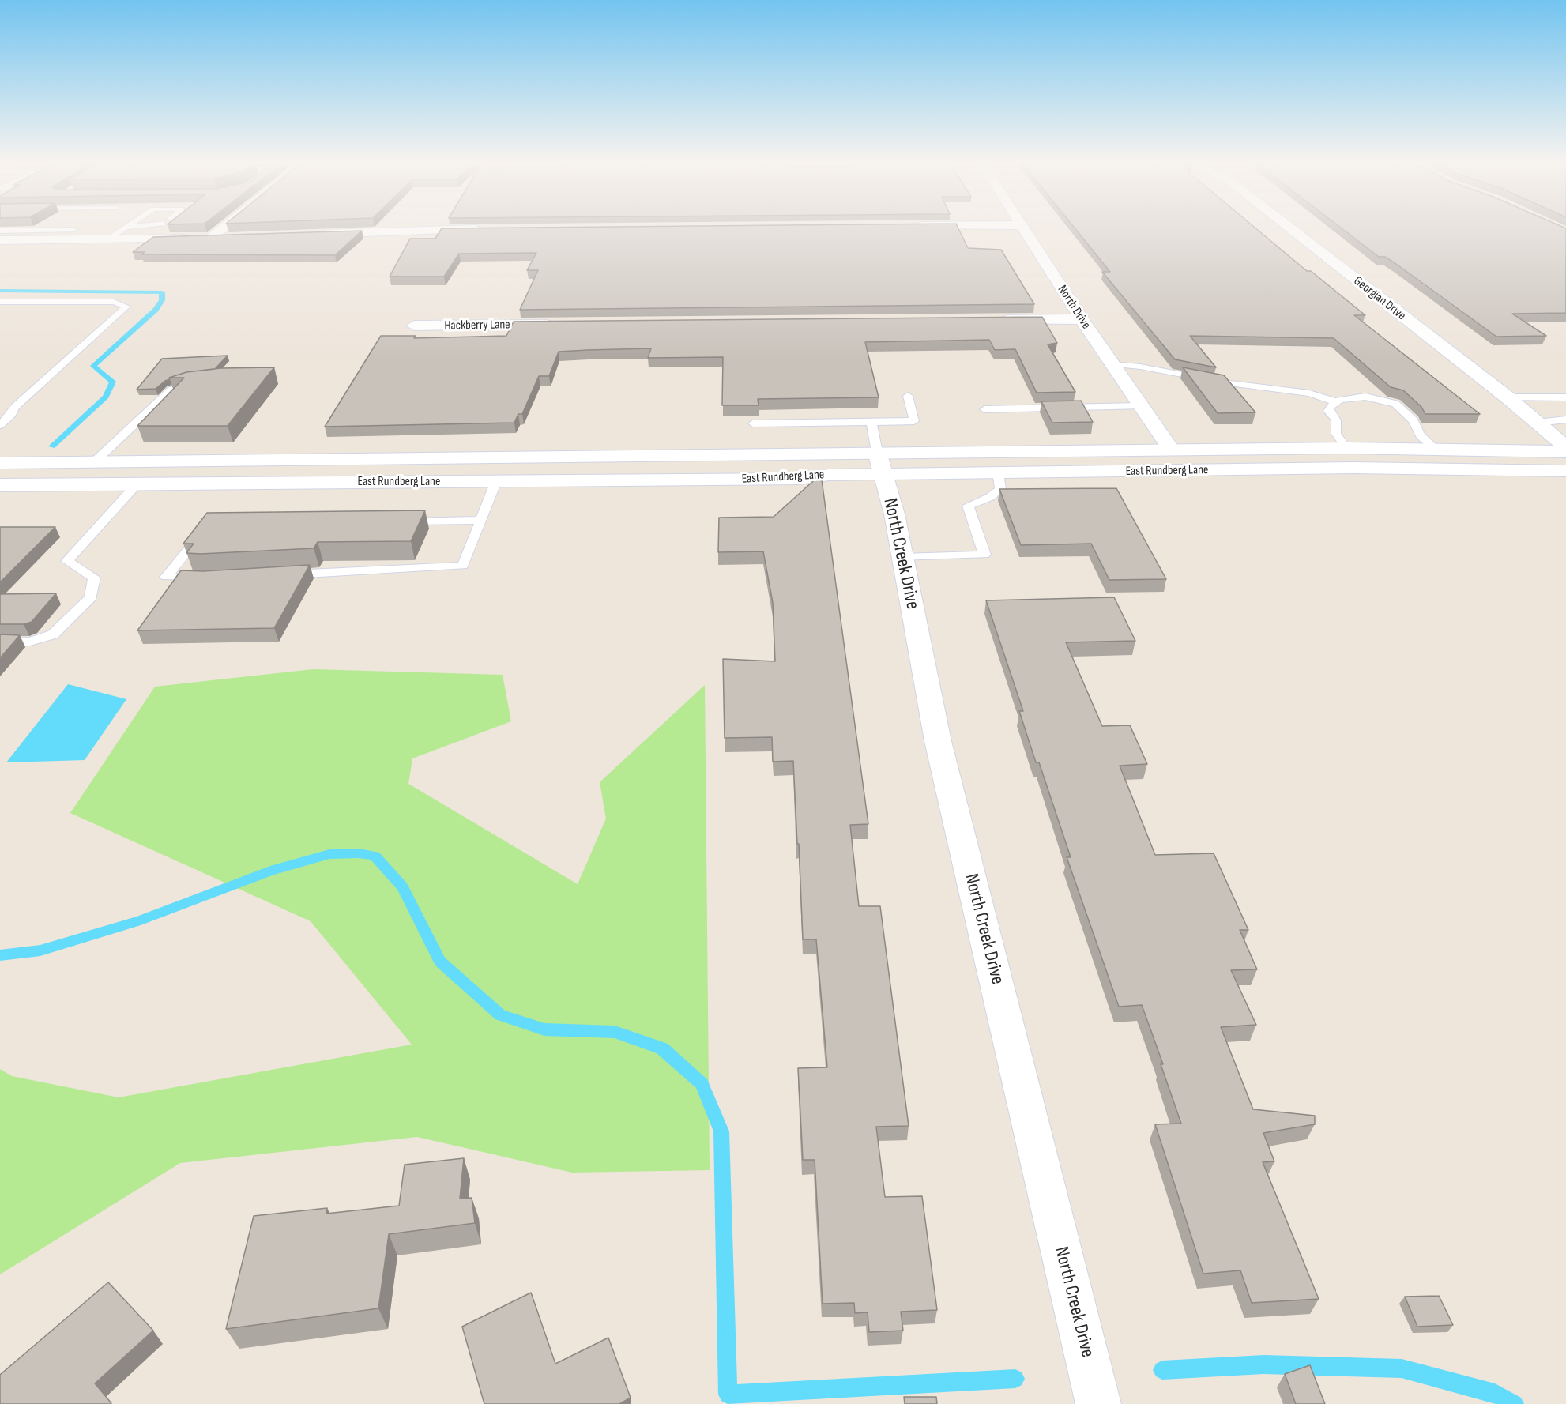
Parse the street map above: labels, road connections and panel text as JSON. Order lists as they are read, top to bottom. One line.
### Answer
{"streets":{"street":["Georgian Drive","North Drive","Hackberry Lane","East Rundberg Lane","North Creek Drive"]},"crossings":[["North Drive","East Rundberg Lane"],["East Rundberg Lane","North Creek Drive"]]}
